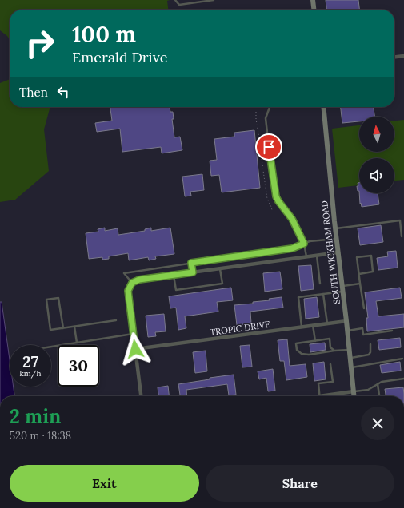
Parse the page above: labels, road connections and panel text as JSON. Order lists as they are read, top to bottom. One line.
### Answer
{"streets":{"main road":["SOUTH WICKHAM ROAD"],"street":["TROPIC DRIVE"]},"crossings":[["SOUTH WICKHAM ROAD","TROPIC DRIVE"]],"north":"top","page":{"turn":["100 m","Emerald Drive"],"then":"Then","speed":"27 km/h","limit":"30","heading":["2 min","520 m · 18:38"],"buttons":["Exit","Share"]}}
